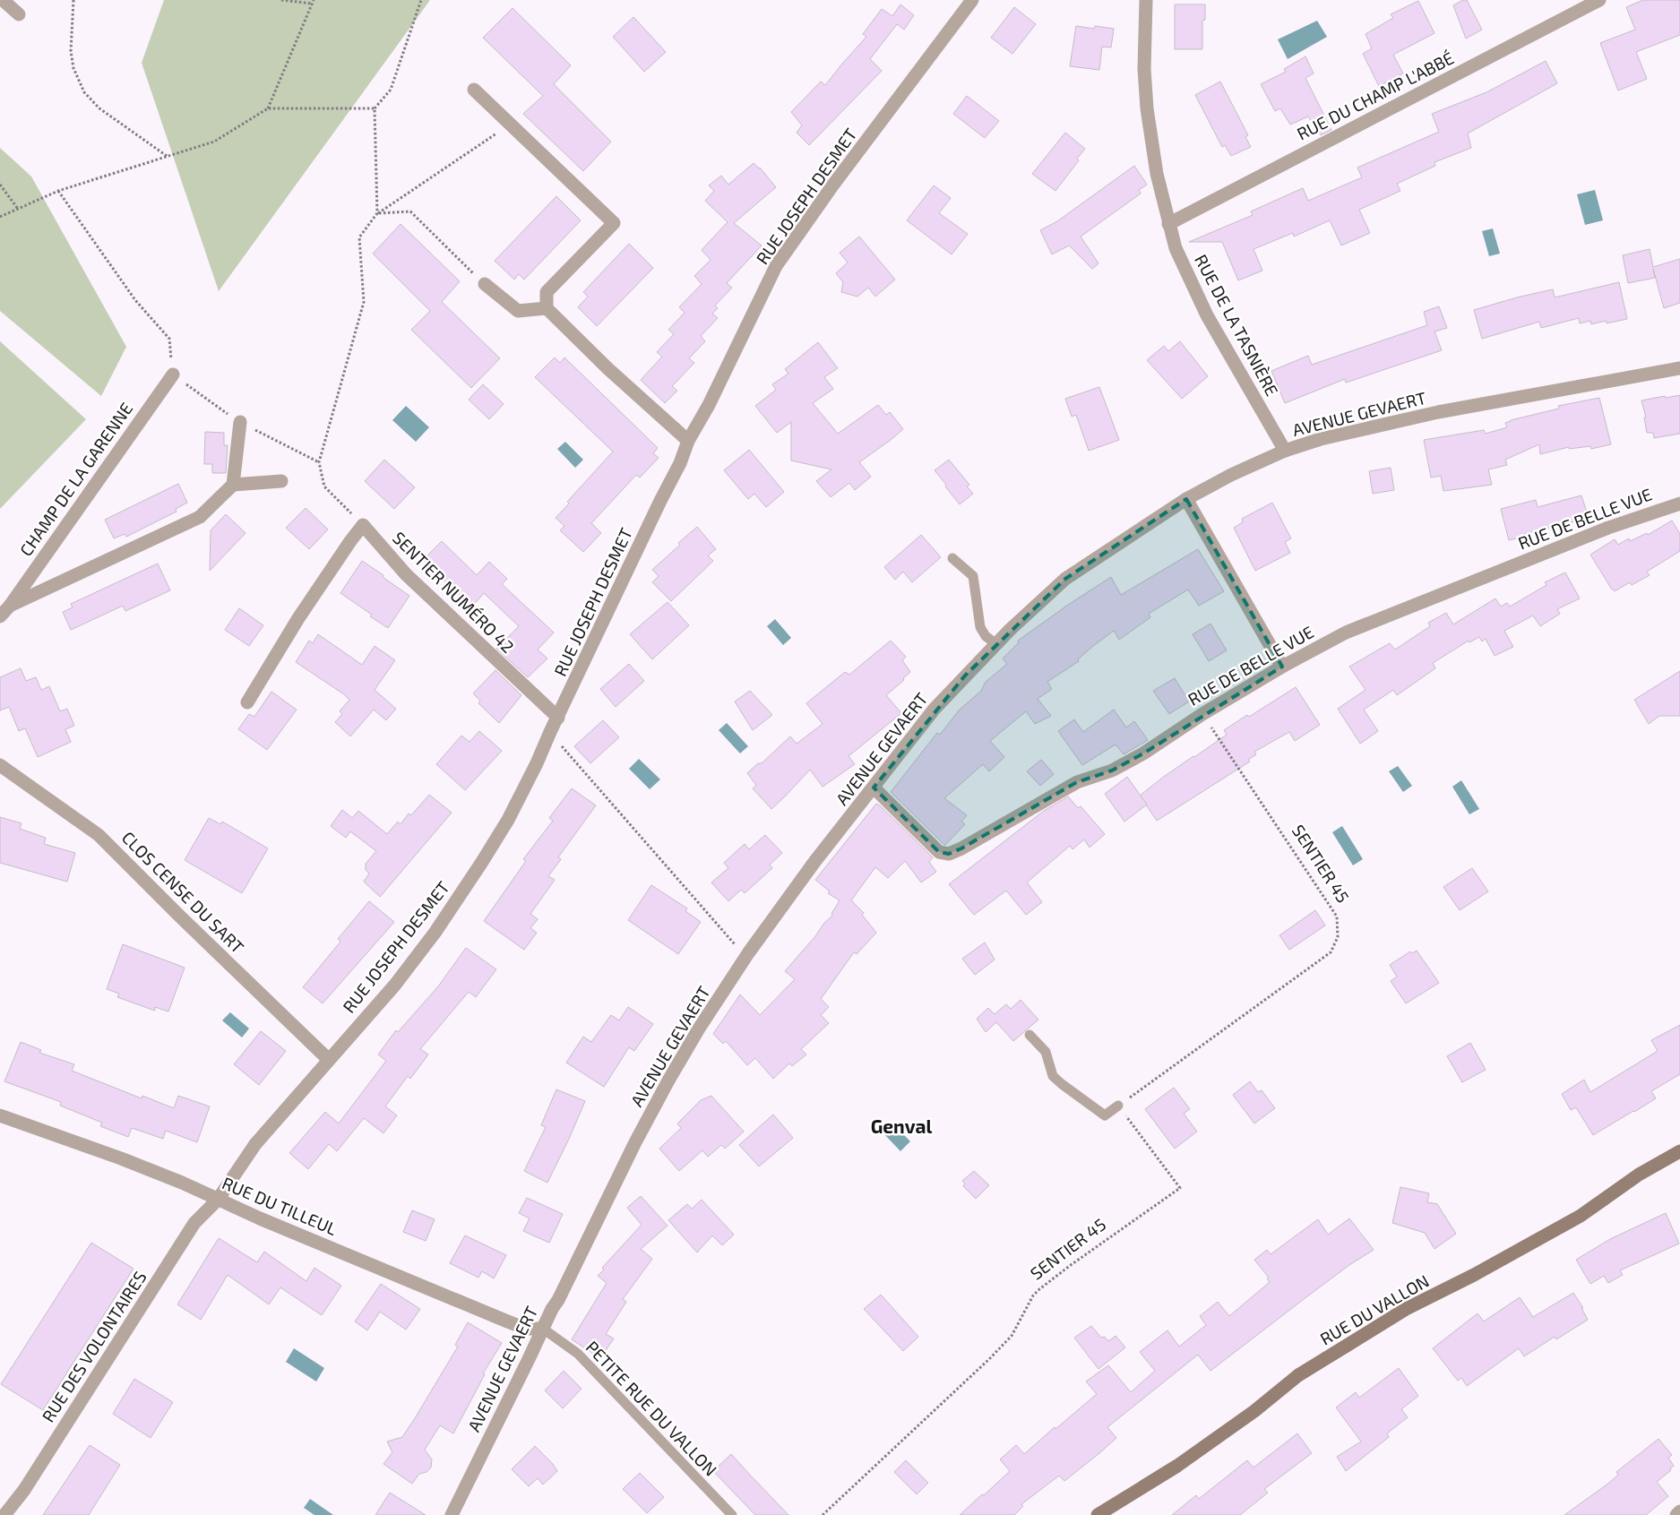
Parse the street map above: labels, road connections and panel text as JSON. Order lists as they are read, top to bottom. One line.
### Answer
{"streets":{"street":["RUE DU CHAMP L'ABBÉ","RUE JOSEPH DESMET","RUE DE LA TASNIÈRE","AVENUE GEVAERT","CHAMP DE LA GARENNE","RUE DE BELLE VUE","SENTIER NUMÉRO 42","CLOS CENSE DU SART","RUE DU TILLEUL","RUE DU VALLON","RUE DES VOLONTAIRES"],"lane":["PETITE RUE DU VALLON"],"path":["SENTIER 45"]},"crossings":[["RUE DU CHAMP L'ABBÉ","RUE DE LA TASNIÈRE"],["RUE JOSEPH DESMET","SENTIER NUMÉRO 42"],["RUE JOSEPH DESMET","CLOS CENSE DU SART"],["RUE JOSEPH DESMET","RUE DU TILLEUL"],["RUE JOSEPH DESMET","RUE DES VOLONTAIRES"],["RUE DE LA TASNIÈRE","AVENUE GEVAERT"],["AVENUE GEVAERT","RUE DE BELLE VUE"],["AVENUE GEVAERT","RUE DU TILLEUL"],["AVENUE GEVAERT","PETITE RUE DU VALLON"],["RUE DE BELLE VUE","SENTIER 45"],["RUE DU TILLEUL","RUE DES VOLONTAIRES"],["RUE DU TILLEUL","PETITE RUE DU VALLON"]],"districts":["Genval"]}
